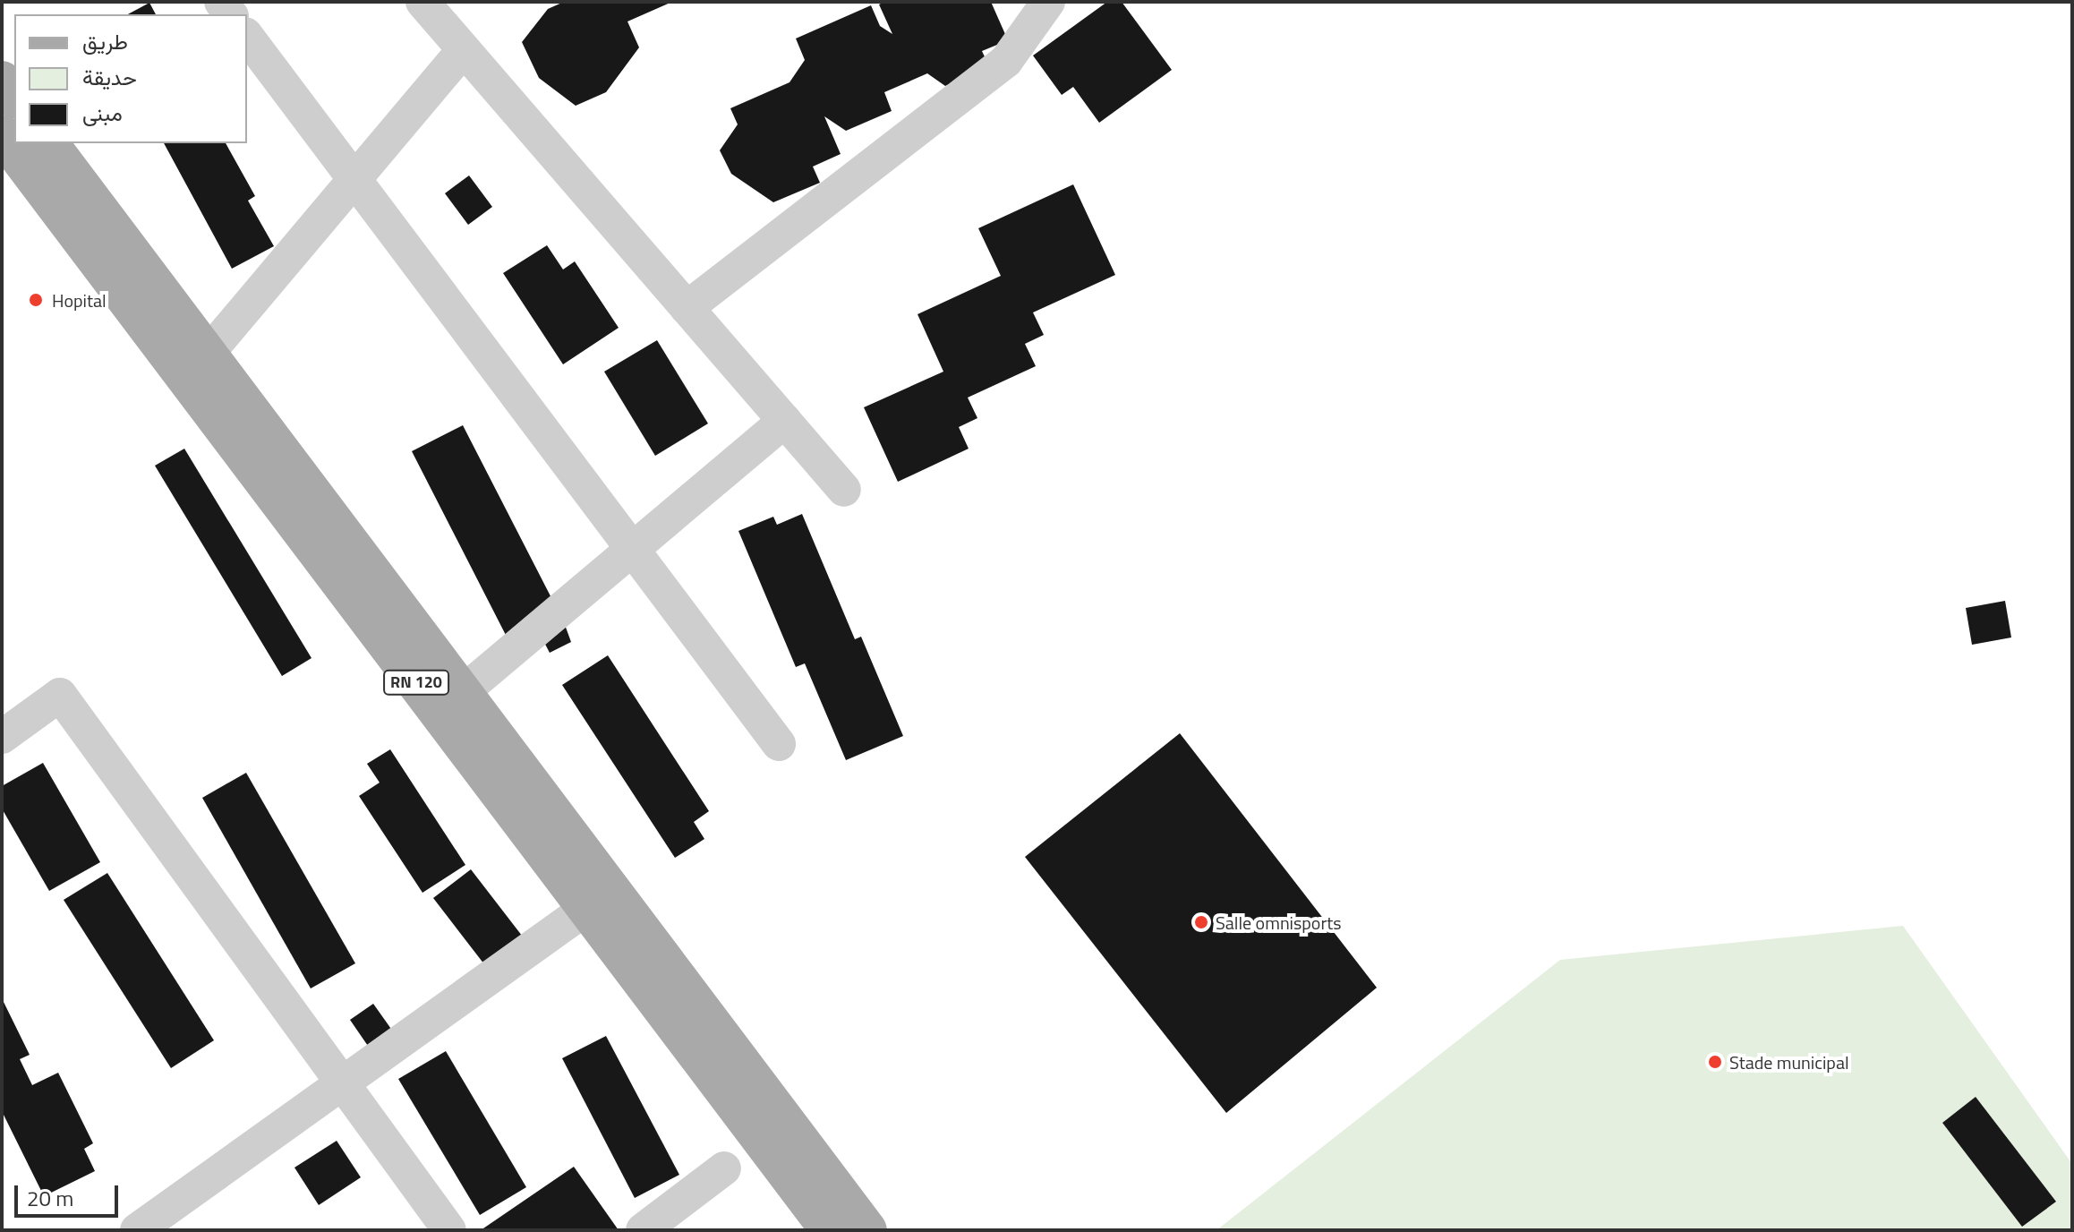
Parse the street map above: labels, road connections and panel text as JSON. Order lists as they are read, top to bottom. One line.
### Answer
{"streets":{"main road":["RN 120"]},"places":["Hopital","Salle omnisports","Stade municipal"],"legend":["طريق","حديقة","مبنى"],"scale_bar":"20 m"}
